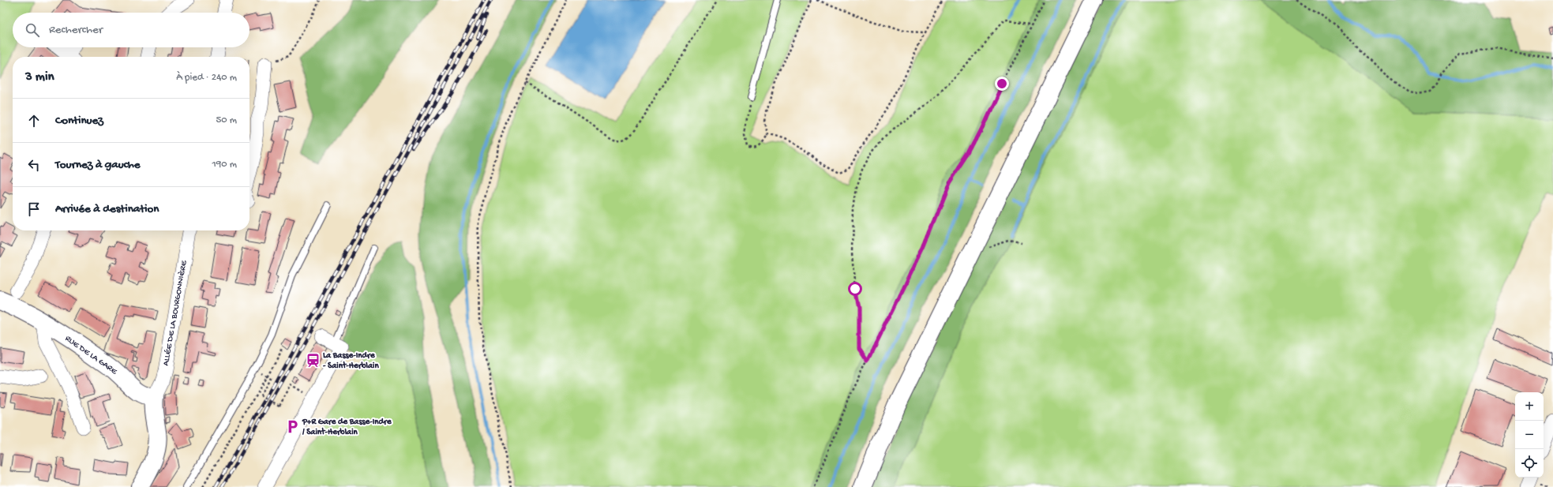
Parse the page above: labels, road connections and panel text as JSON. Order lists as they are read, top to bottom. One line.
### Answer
{"streets":{"main road":["RUE DE LA GARE"],"street":["ALLÉE DE LA BOURGONNIÈRE"]},"crossings":[["ALLÉE DE LA BOURGONNIÈRE","RUE DE LA GARE"]],"places":{"station":["La Basse-Indre - Saint-Herblain"],"parking":["P+R Gare de Basse-Indre / Saint-Herblain"]},"page":{"search":"Rechercher","heading":["3 min","À pied · 240 m"],"list":[["Continuez","50 m"],["Tournez à gauche","190 m"],"Arrivée à destination"],"map_buttons":["+","−"]}}
